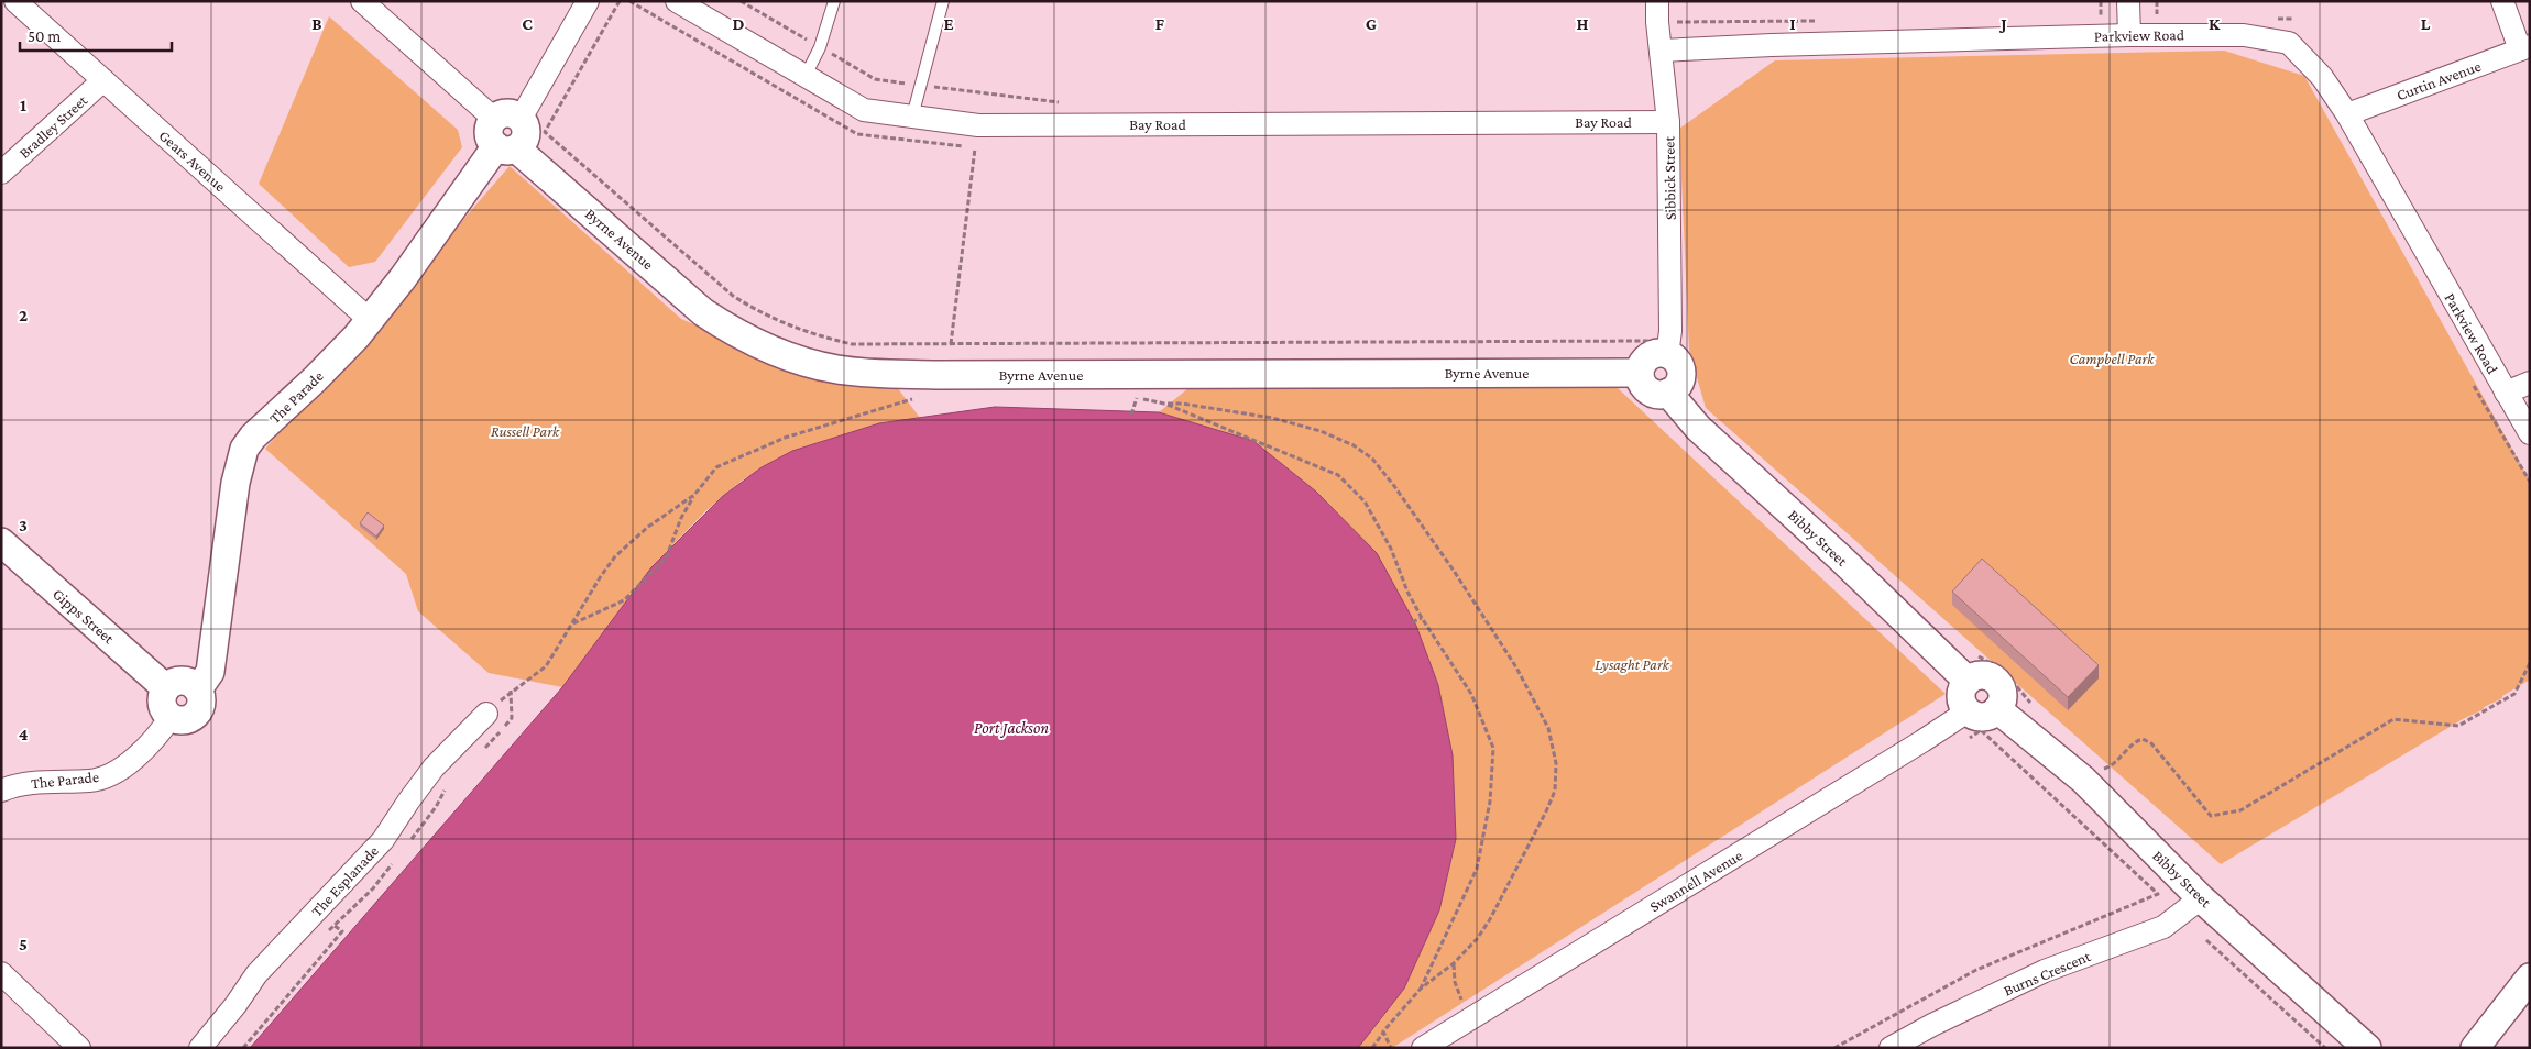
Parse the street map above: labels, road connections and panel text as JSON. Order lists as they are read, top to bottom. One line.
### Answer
{"streets":{"street":["Parkview Road","Curtin Avenue","Bay Road","Bradley Street","Gears Avenue","Sibbick Street","Byrne Avenue","The Parade","Bibby Street","Gipps Street","The Esplanade","Swannell Avenue","Burns Crescent"]},"crossings":[["Parkview Road","Curtin Avenue"],["Parkview Road","Sibbick Street"],["Bay Road","Sibbick Street"],["Bradley Street","Gears Avenue"],["Gears Avenue","The Parade"],["Sibbick Street","Byrne Avenue"],["Sibbick Street","Bibby Street"],["Byrne Avenue","The Parade"],["Byrne Avenue","Bibby Street"],["The Parade","Gipps Street"],["Bibby Street","Swannell Avenue"],["Bibby Street","Burns Crescent"]],"water":["Port Jackson"],"parks":["Campbell Park","Russell Park","Lysaght Park"],"scale_bar":"50 m","grid":{"columns":["B","C","D","E","F","G","H","I","J","K","L"],"rows":["1","2","3","4","5"]}}
